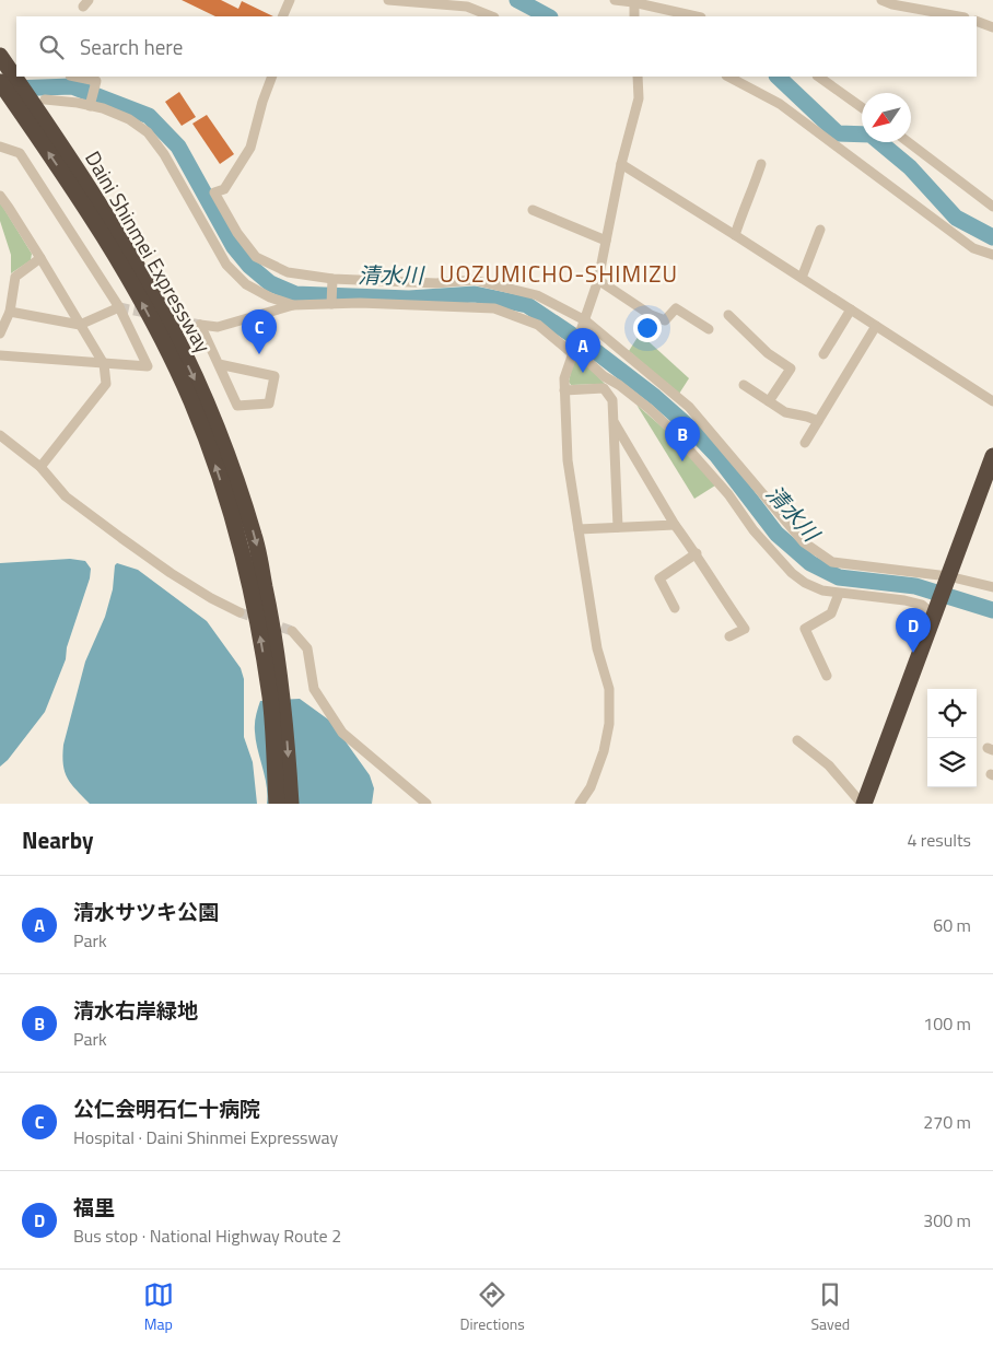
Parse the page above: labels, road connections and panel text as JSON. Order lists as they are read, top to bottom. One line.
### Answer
{"streets":{"highway":["Daini Shinmei Expressway"]},"districts":["UOZUMICHO-SHIMIZU"],"water":["清水川"],"north":"bottom left","page":{"search":"Search here","pins":["C","A","B","D"],"heading":["Nearby","4 results"],"list":[{"mark":"A","name":"清水サツキ公園","note":"Park","value":"60 m"},{"mark":"B","name":"清水右岸緑地","note":"Park","value":"100 m"},{"mark":"C","name":"公仁会明石仁十病院","note":"Hospital · Daini Shinmei Expressway","value":"270 m"},{"mark":"D","name":"福里","note":"Bus stop · National Highway Route 2","value":"300 m"}],"nav":["Map","Directions","Saved"]}}
